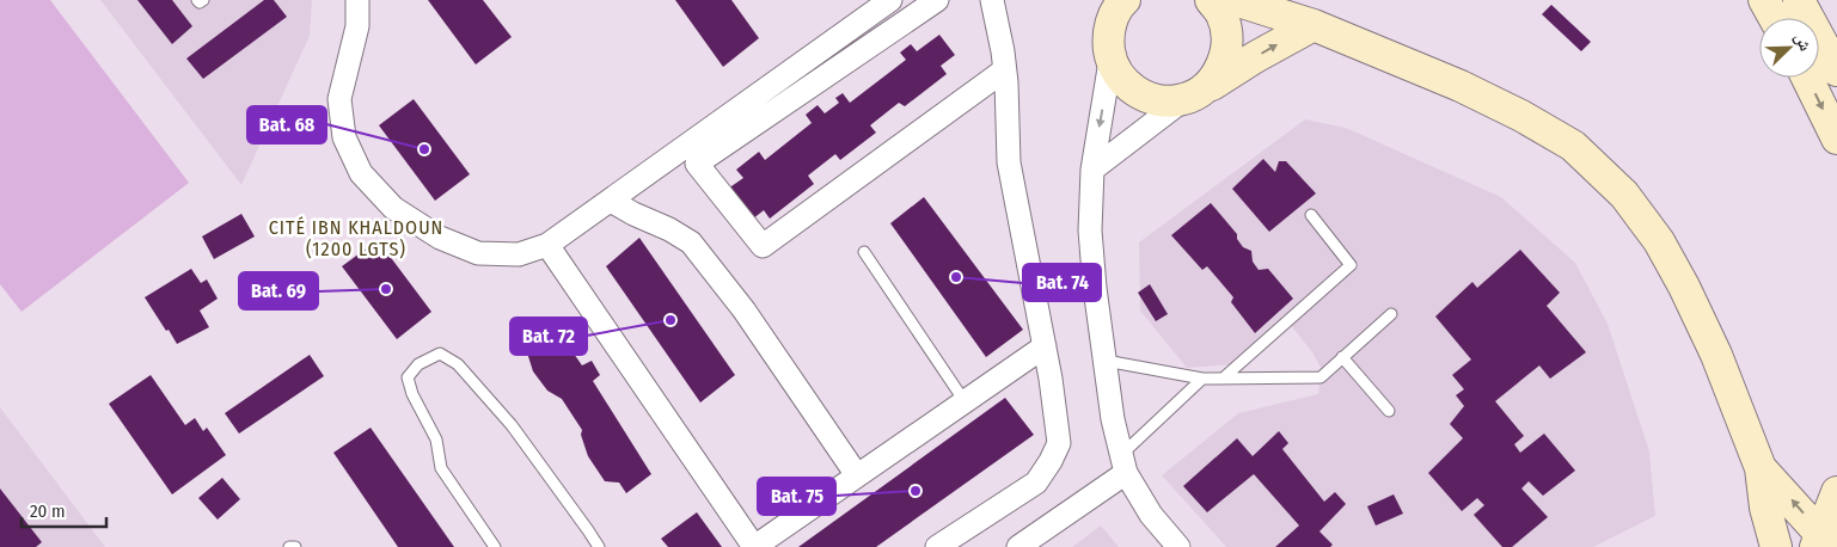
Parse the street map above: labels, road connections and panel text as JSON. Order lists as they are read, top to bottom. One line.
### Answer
{"districts":["CITÉ IBN KHALDOUN (1200 LGTS)"],"places":["Bat. 68","Bat. 74","Bat. 69","Bat. 72","Bat. 75"],"scale_bar":"20 m","north":"top right"}
